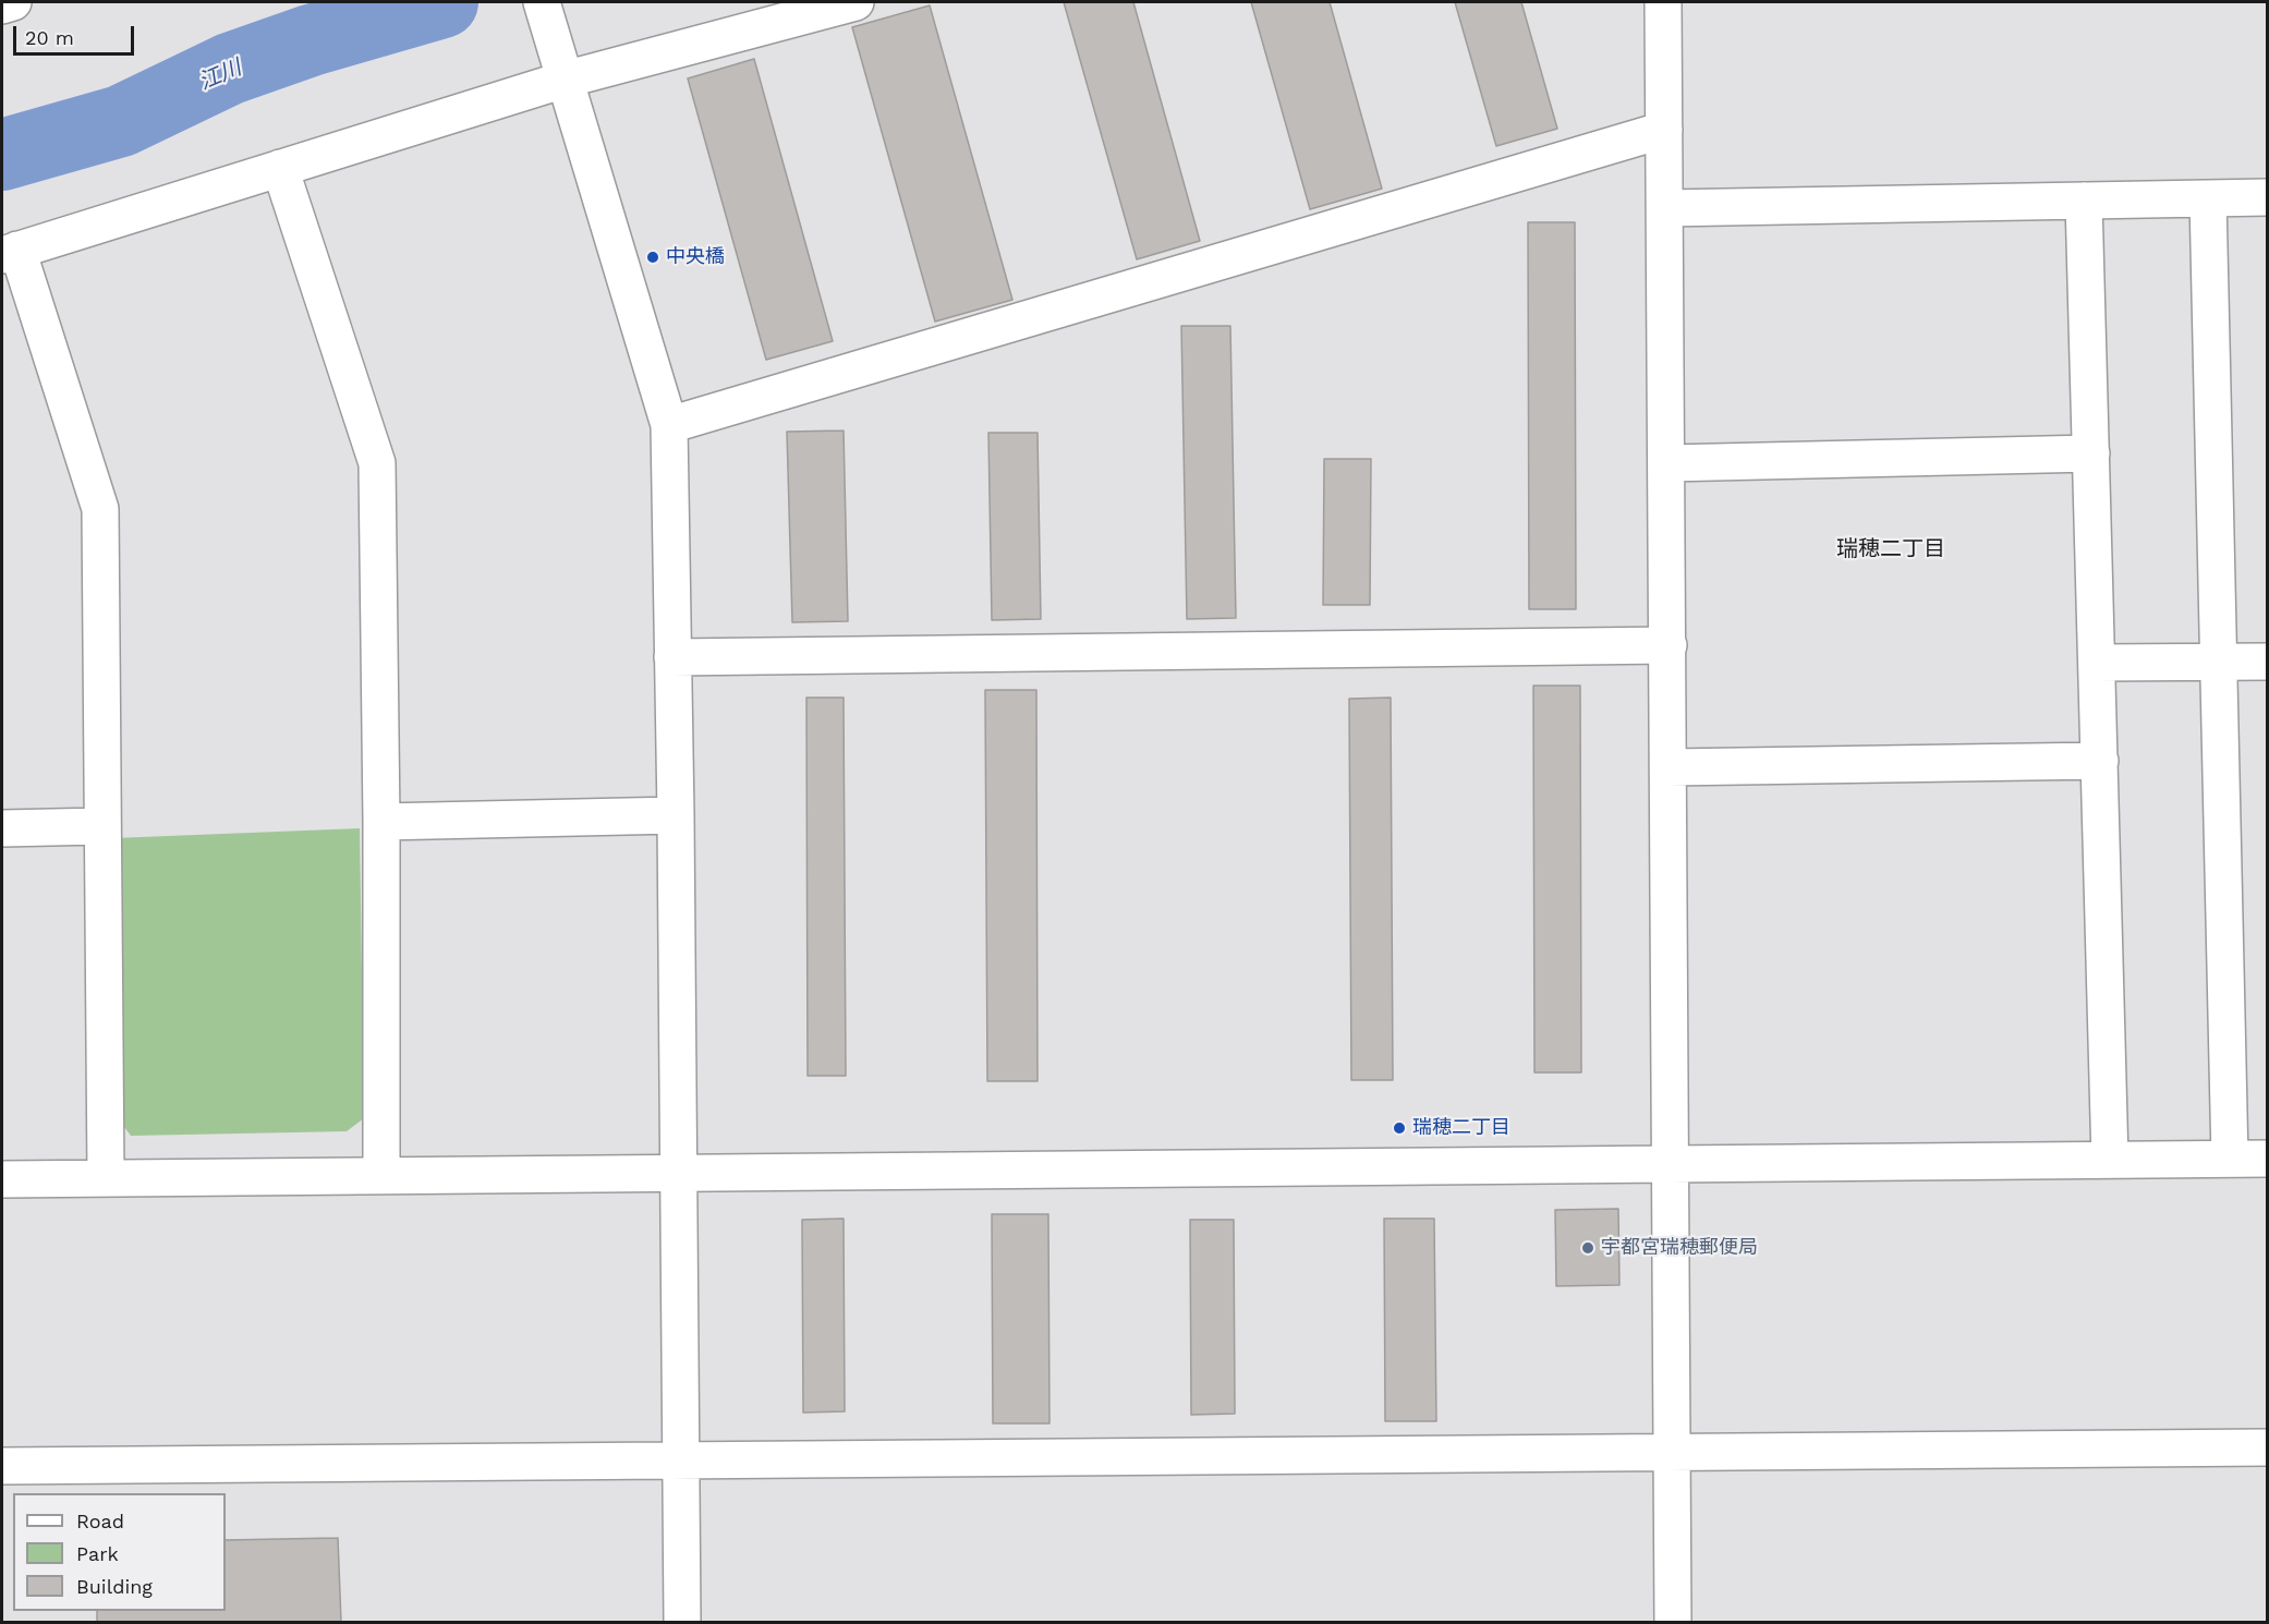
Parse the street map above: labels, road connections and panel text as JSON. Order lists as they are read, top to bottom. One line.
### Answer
{"districts":["瑞穂二丁目"],"water":["江川"],"places":["中央橋","瑞穂二丁目","宇都宮瑞穂郵便局"],"legend":["Road","Park","Building"],"scale_bar":"20 m"}
